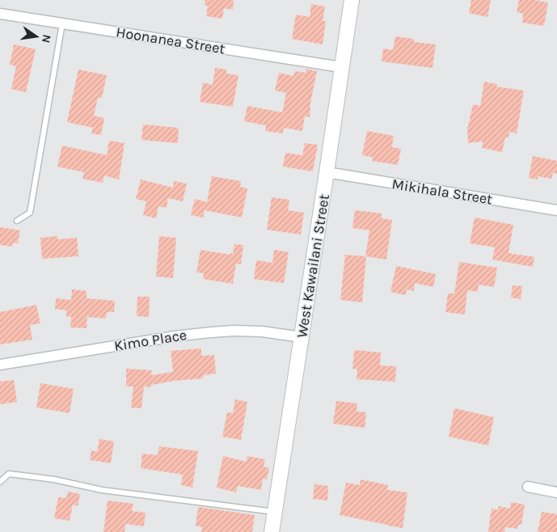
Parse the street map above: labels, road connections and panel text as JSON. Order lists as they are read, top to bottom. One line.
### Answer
{"streets":{"street":["Hoonanea Street","Mikihala Street","West Kawailani Street","Kimo Place"]},"crossings":[["Hoonanea Street","West Kawailani Street"],["Mikihala Street","West Kawailani Street"],["West Kawailani Street","Kimo Place"]],"north":"right"}
